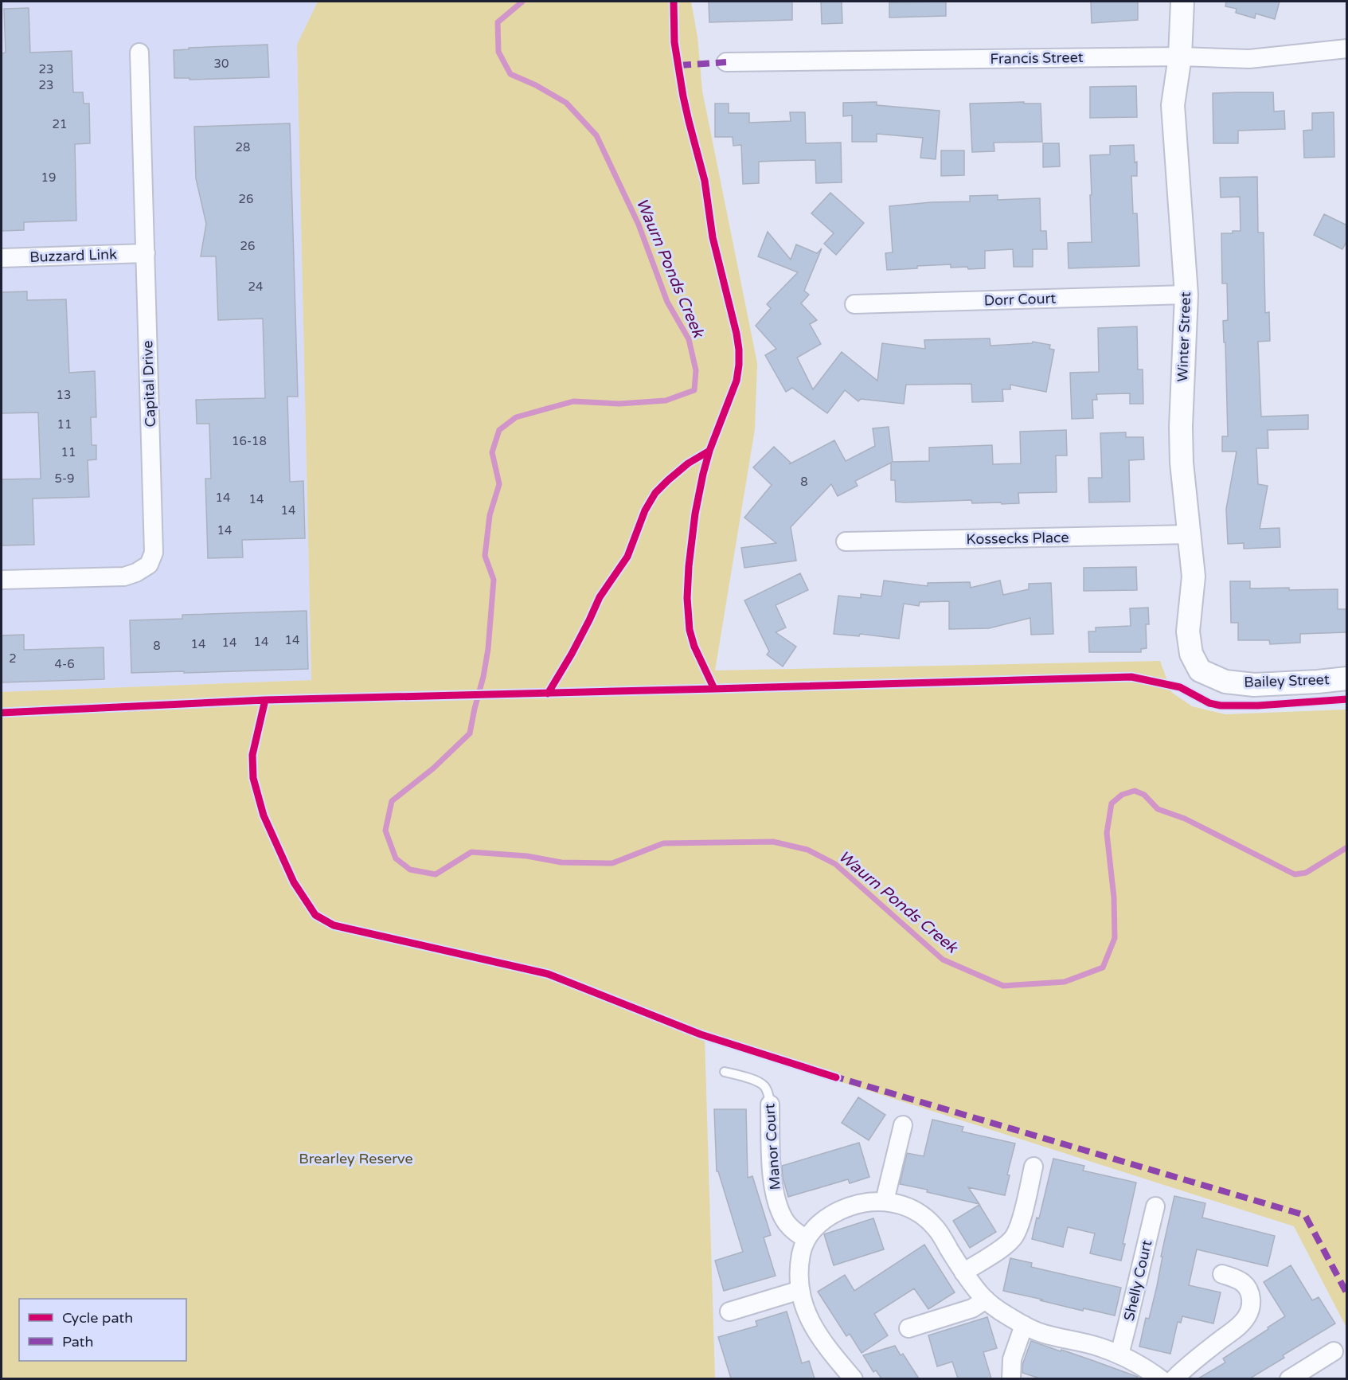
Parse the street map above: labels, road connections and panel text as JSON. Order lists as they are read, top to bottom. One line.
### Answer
{"streets":{"street":["Francis Street","Buzzard Link","Dorr Court","Winter Street","Capital Drive","Kossecks Place","Bailey Street","Manor Court","Shelly Court"]},"crossings":[["Francis Street","Winter Street"],["Buzzard Link","Capital Drive"],["Dorr Court","Winter Street"],["Winter Street","Kossecks Place"],["Winter Street","Bailey Street"]],"water":["Waurn Ponds Creek"],"parks":["Brearley Reserve"],"house_numbers":["30","23","23","21","28","19","26","26","24","13","11","16-18","11","5-9","8","14","14","14","14","14","14","14","14","8","2","4-6"],"legend":["Cycle path","Path"]}
